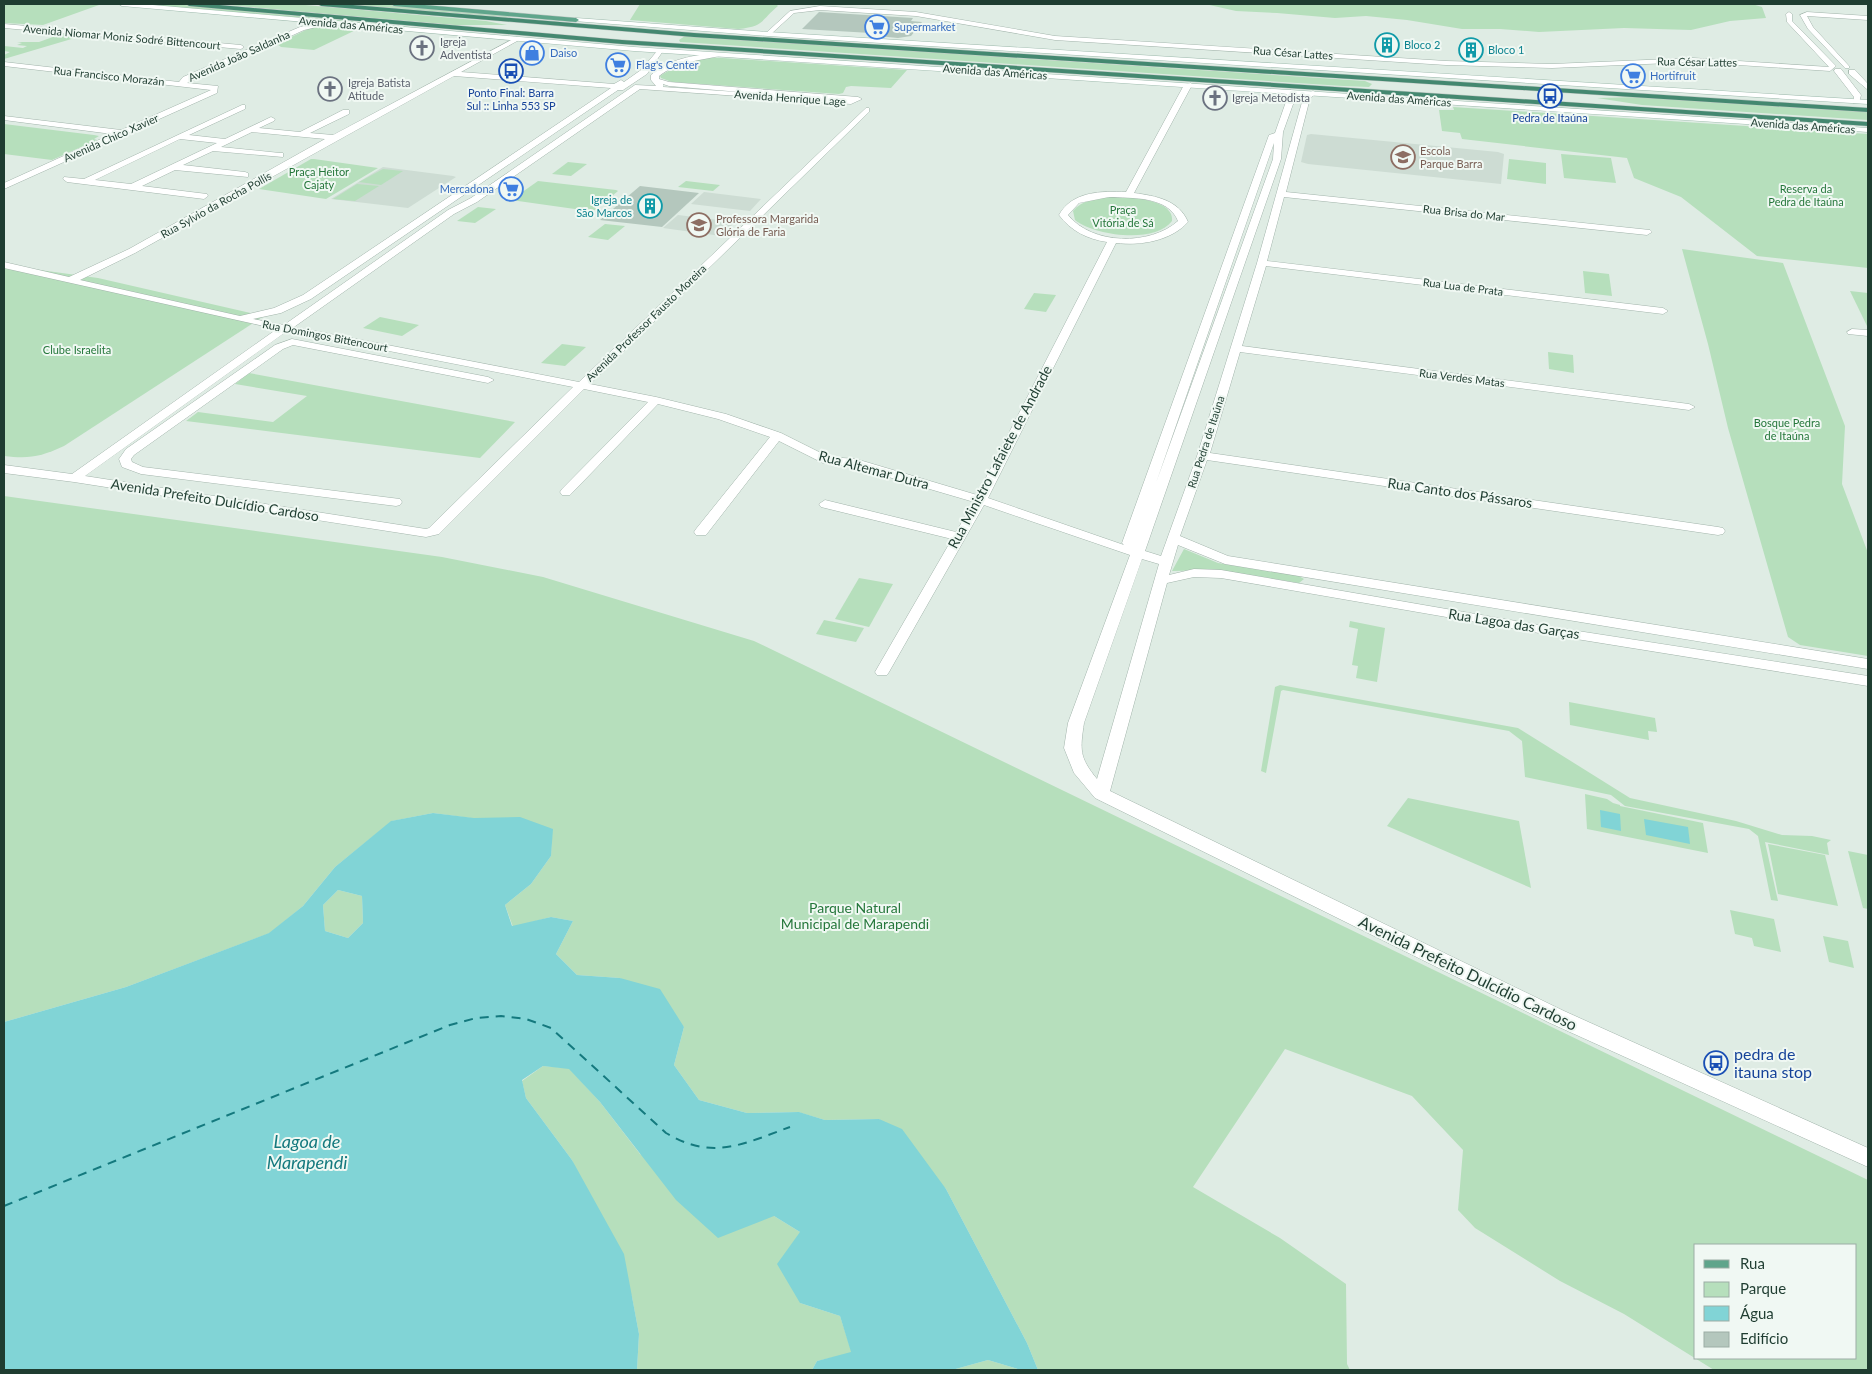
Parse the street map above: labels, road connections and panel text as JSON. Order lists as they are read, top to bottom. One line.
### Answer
{"streets":{"highway":["Avenida das Américas"],"street":["Avenida Niomar Moniz Sodré Bittencourt","Rua César Lattes","Avenida João Saldanha","Rua Francisco Morazán","Avenida Henrique Lage","Avenida Chico Xavier","Rua Sylvio da Rocha Pollis","Rua Brisa do Mar","Rua Lua de Prata","Avenida Professor Fausto Moreira","Rua Domingos Bittencourt","Rua Verdes Matas","Rua Pedra de Itaúna","Rua Ministro Lafaiete de Andrade","Rua Altemar Dutra","Rua Canto dos Pássaros","Avenida Prefeito Dulcídio Cardoso","Rua Lagoa das Garças"]},"crossings":[["Avenida das Américas","Rua César Lattes"],["Avenida das Américas","Avenida João Saldanha"],["Avenida das Américas","Rua Sylvio da Rocha Pollis"],["Avenida das Américas","Rua Pedra de Itaúna"],["Avenida Niomar Moniz Sodré Bittencourt","Avenida João Saldanha"],["Avenida João Saldanha","Rua Francisco Morazán"],["Rua Francisco Morazán","Avenida Chico Xavier"],["Rua Sylvio da Rocha Pollis","Rua Domingos Bittencourt"],["Rua Brisa do Mar","Rua Pedra de Itaúna"],["Rua Lua de Prata","Rua Pedra de Itaúna"],["Avenida Professor Fausto Moreira","Rua Domingos Bittencourt"],["Avenida Professor Fausto Moreira","Rua Altemar Dutra"],["Avenida Professor Fausto Moreira","Avenida Prefeito Dulcídio Cardoso"],["Rua Domingos Bittencourt","Rua Altemar Dutra"],["Rua Verdes Matas","Rua Pedra de Itaúna"],["Rua Pedra de Itaúna","Rua Altemar Dutra"],["Rua Pedra de Itaúna","Rua Canto dos Pássaros"],["Rua Pedra de Itaúna","Avenida Prefeito Dulcídio Cardoso"],["Rua Pedra de Itaúna","Rua Lagoa das Garças"],["Rua Ministro Lafaiete de Andrade","Rua Altemar Dutra"]],"water":["Lagoa de Marapendi"],"parks":["Praça Heitor Cajaty","Reserva da Pedra de Itaúna","Praça Vitória de Sá","Clube Israelita","Bosque Pedra de Itaúna","Parque Natural Municipal de Marapendi"],"places":{"supermarket":["Supermarket","Flag's Center","Hortifruit","Mercadona"],"building":["Bloco 2","Bloco 1","Igreja de São Marcos"],"church":["Igreja Adventista","Igreja Batista Atitude","Igreja Metodista"],"shop":["Daiso"],"bus stop":["Ponto Final: Barra Sul :: Linha 553 SP","Pedra de Itaúna","pedra de itauna stop"],"school or university":["Escola Parque Barra","Professora Margarida Glória de Faria"]},"legend":["Rua","Parque","Água","Edifício"]}
